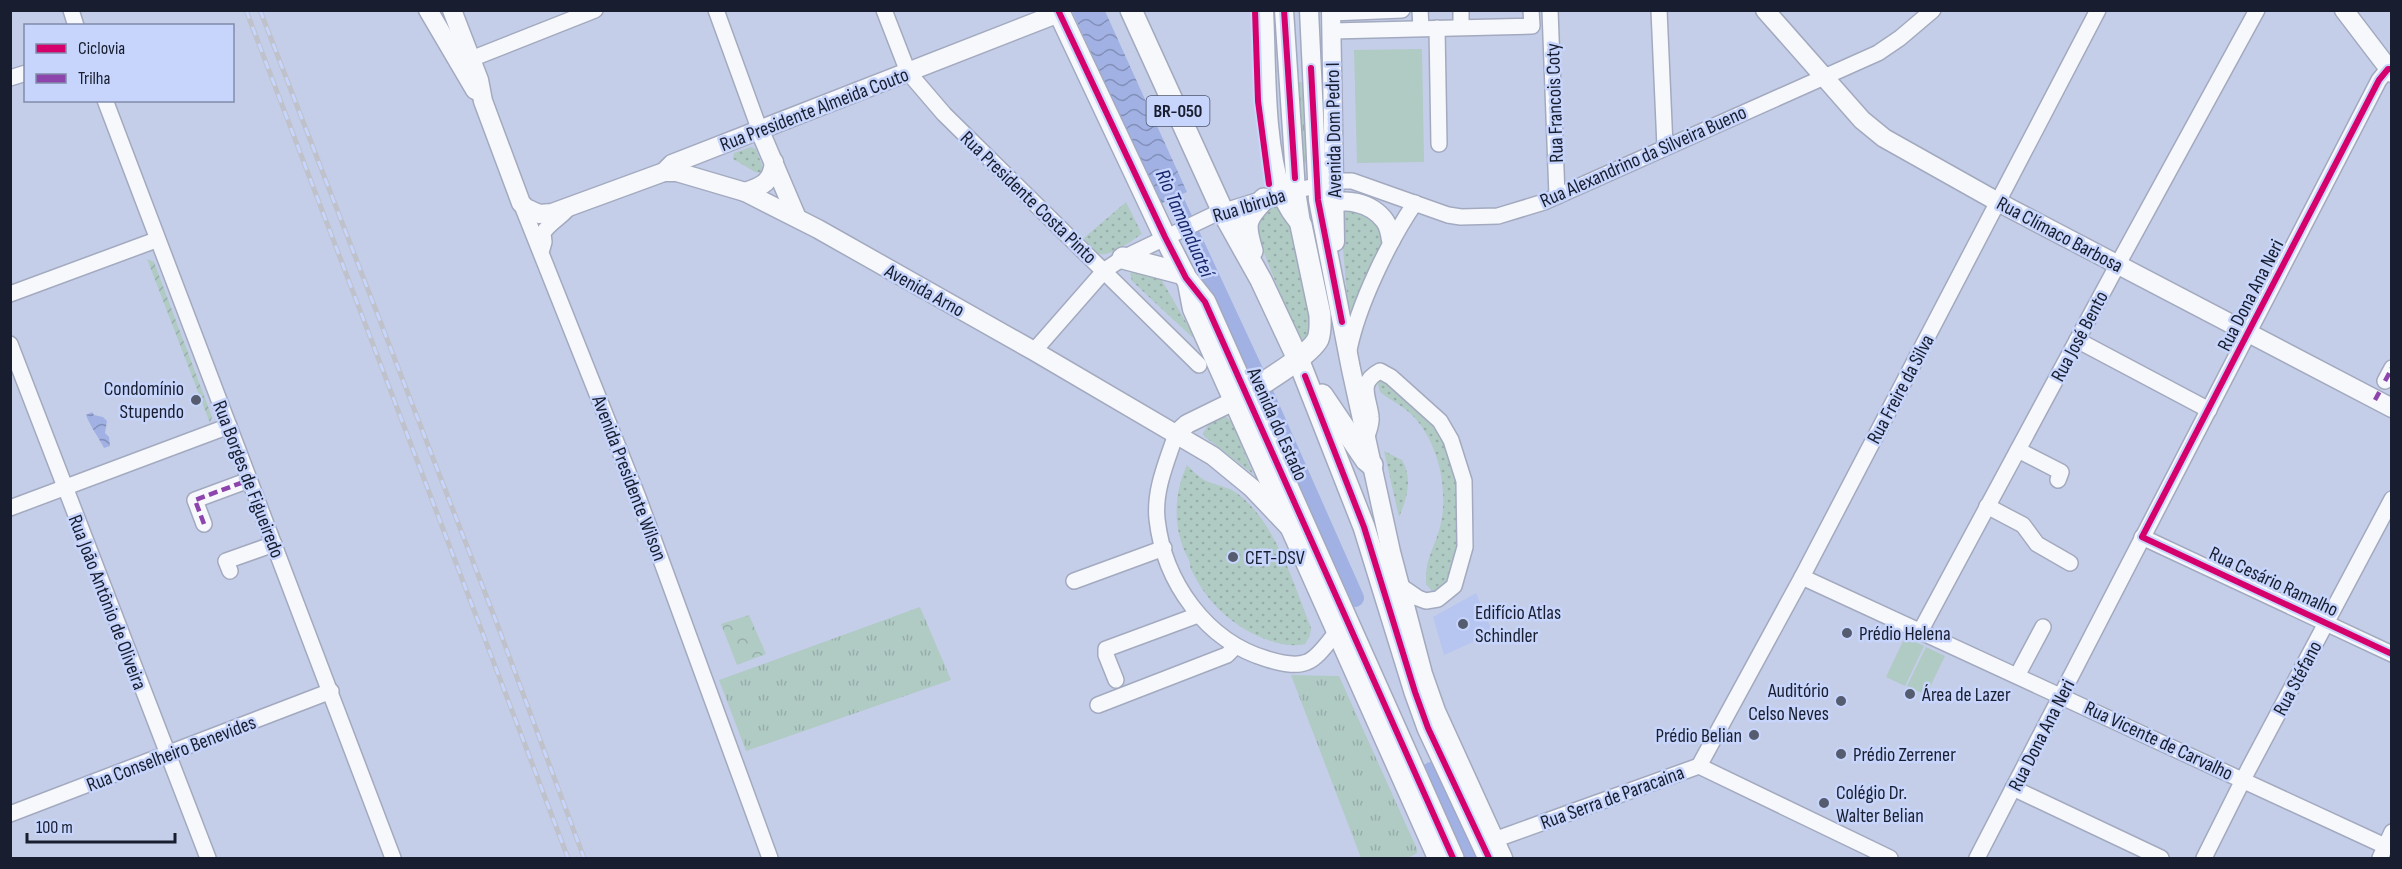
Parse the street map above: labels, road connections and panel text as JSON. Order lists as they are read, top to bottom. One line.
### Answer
{"streets":{"highway":["BR-050","Avenida do Estado"],"main road":["Rua Presidente Almeida Couto","Avenida Dom Pedro I","Rua Clímaco Barbosa","Avenida Arno","Avenida Presidente Wilson"],"street":["Rua Francois Coty","Rua Alexandrino da Silveira Bueno","Rua Presidente Costa Pinto","Rua Ibiruba","Rua Dona Ana Neri","Rua José Bento","Rua Freire da Silva","Rua Borges de Figueiredo","Rua Cesário Ramalho","Rua João Antônio de Oliveira","Rua Stéfano","Rua Vicente de Carvalho","Rua Conselheiro Benevides","Rua Serra de Paracaina"]},"crossings":[["Rua Francois Coty","Rua Alexandrino da Silveira Bueno"],["Rua Presidente Almeida Couto","Rua Presidente Costa Pinto"],["Rua Presidente Almeida Couto","Avenida Arno"],["Rua Presidente Almeida Couto","Avenida do Estado"],["Rua Presidente Almeida Couto","Avenida Presidente Wilson"],["Avenida Dom Pedro I","Rua Alexandrino da Silveira Bueno"],["Avenida Dom Pedro I","Rua Ibiruba"],["Avenida Dom Pedro I","Avenida do Estado"],["Rua Alexandrino da Silveira Bueno","Rua Ibiruba"],["Rua Alexandrino da Silveira Bueno","Rua Clímaco Barbosa"],["Rua Presidente Costa Pinto","Rua Ibiruba"],["Rua Ibiruba","Avenida Arno"],["Rua Ibiruba","Avenida do Estado"],["Rua Clímaco Barbosa","Rua Dona Ana Neri"],["Rua Clímaco Barbosa","Rua José Bento"],["Rua Clímaco Barbosa","Rua Freire da Silva"],["Avenida Arno","Avenida do Estado"],["Rua Dona Ana Neri","Rua Cesário Ramalho"],["Rua Dona Ana Neri","Rua Vicente de Carvalho"],["Rua José Bento","Rua Vicente de Carvalho"],["Rua Freire da Silva","Rua Vicente de Carvalho"],["Rua Freire da Silva","Rua Serra de Paracaina"],["Avenida do Estado","Rua Serra de Paracaina"],["Rua Borges de Figueiredo","Rua Conselheiro Benevides"],["Rua Cesário Ramalho","Rua Stéfano"],["Rua João Antônio de Oliveira","Rua Conselheiro Benevides"],["Rua Stéfano","Rua Vicente de Carvalho"]],"water":["Rio Tamanduateí"],"places":["Condomínio Stupendo","CET-DSV","Edifício Atlas Schindler","Prédio Helena","Área de Lazer","Auditório Celso Neves","Prédio Belian","Prédio Zerrener","Colégio Dr. Walter Belian"],"legend":["Ciclovia","Trilha"],"scale_bar":"100 m"}
